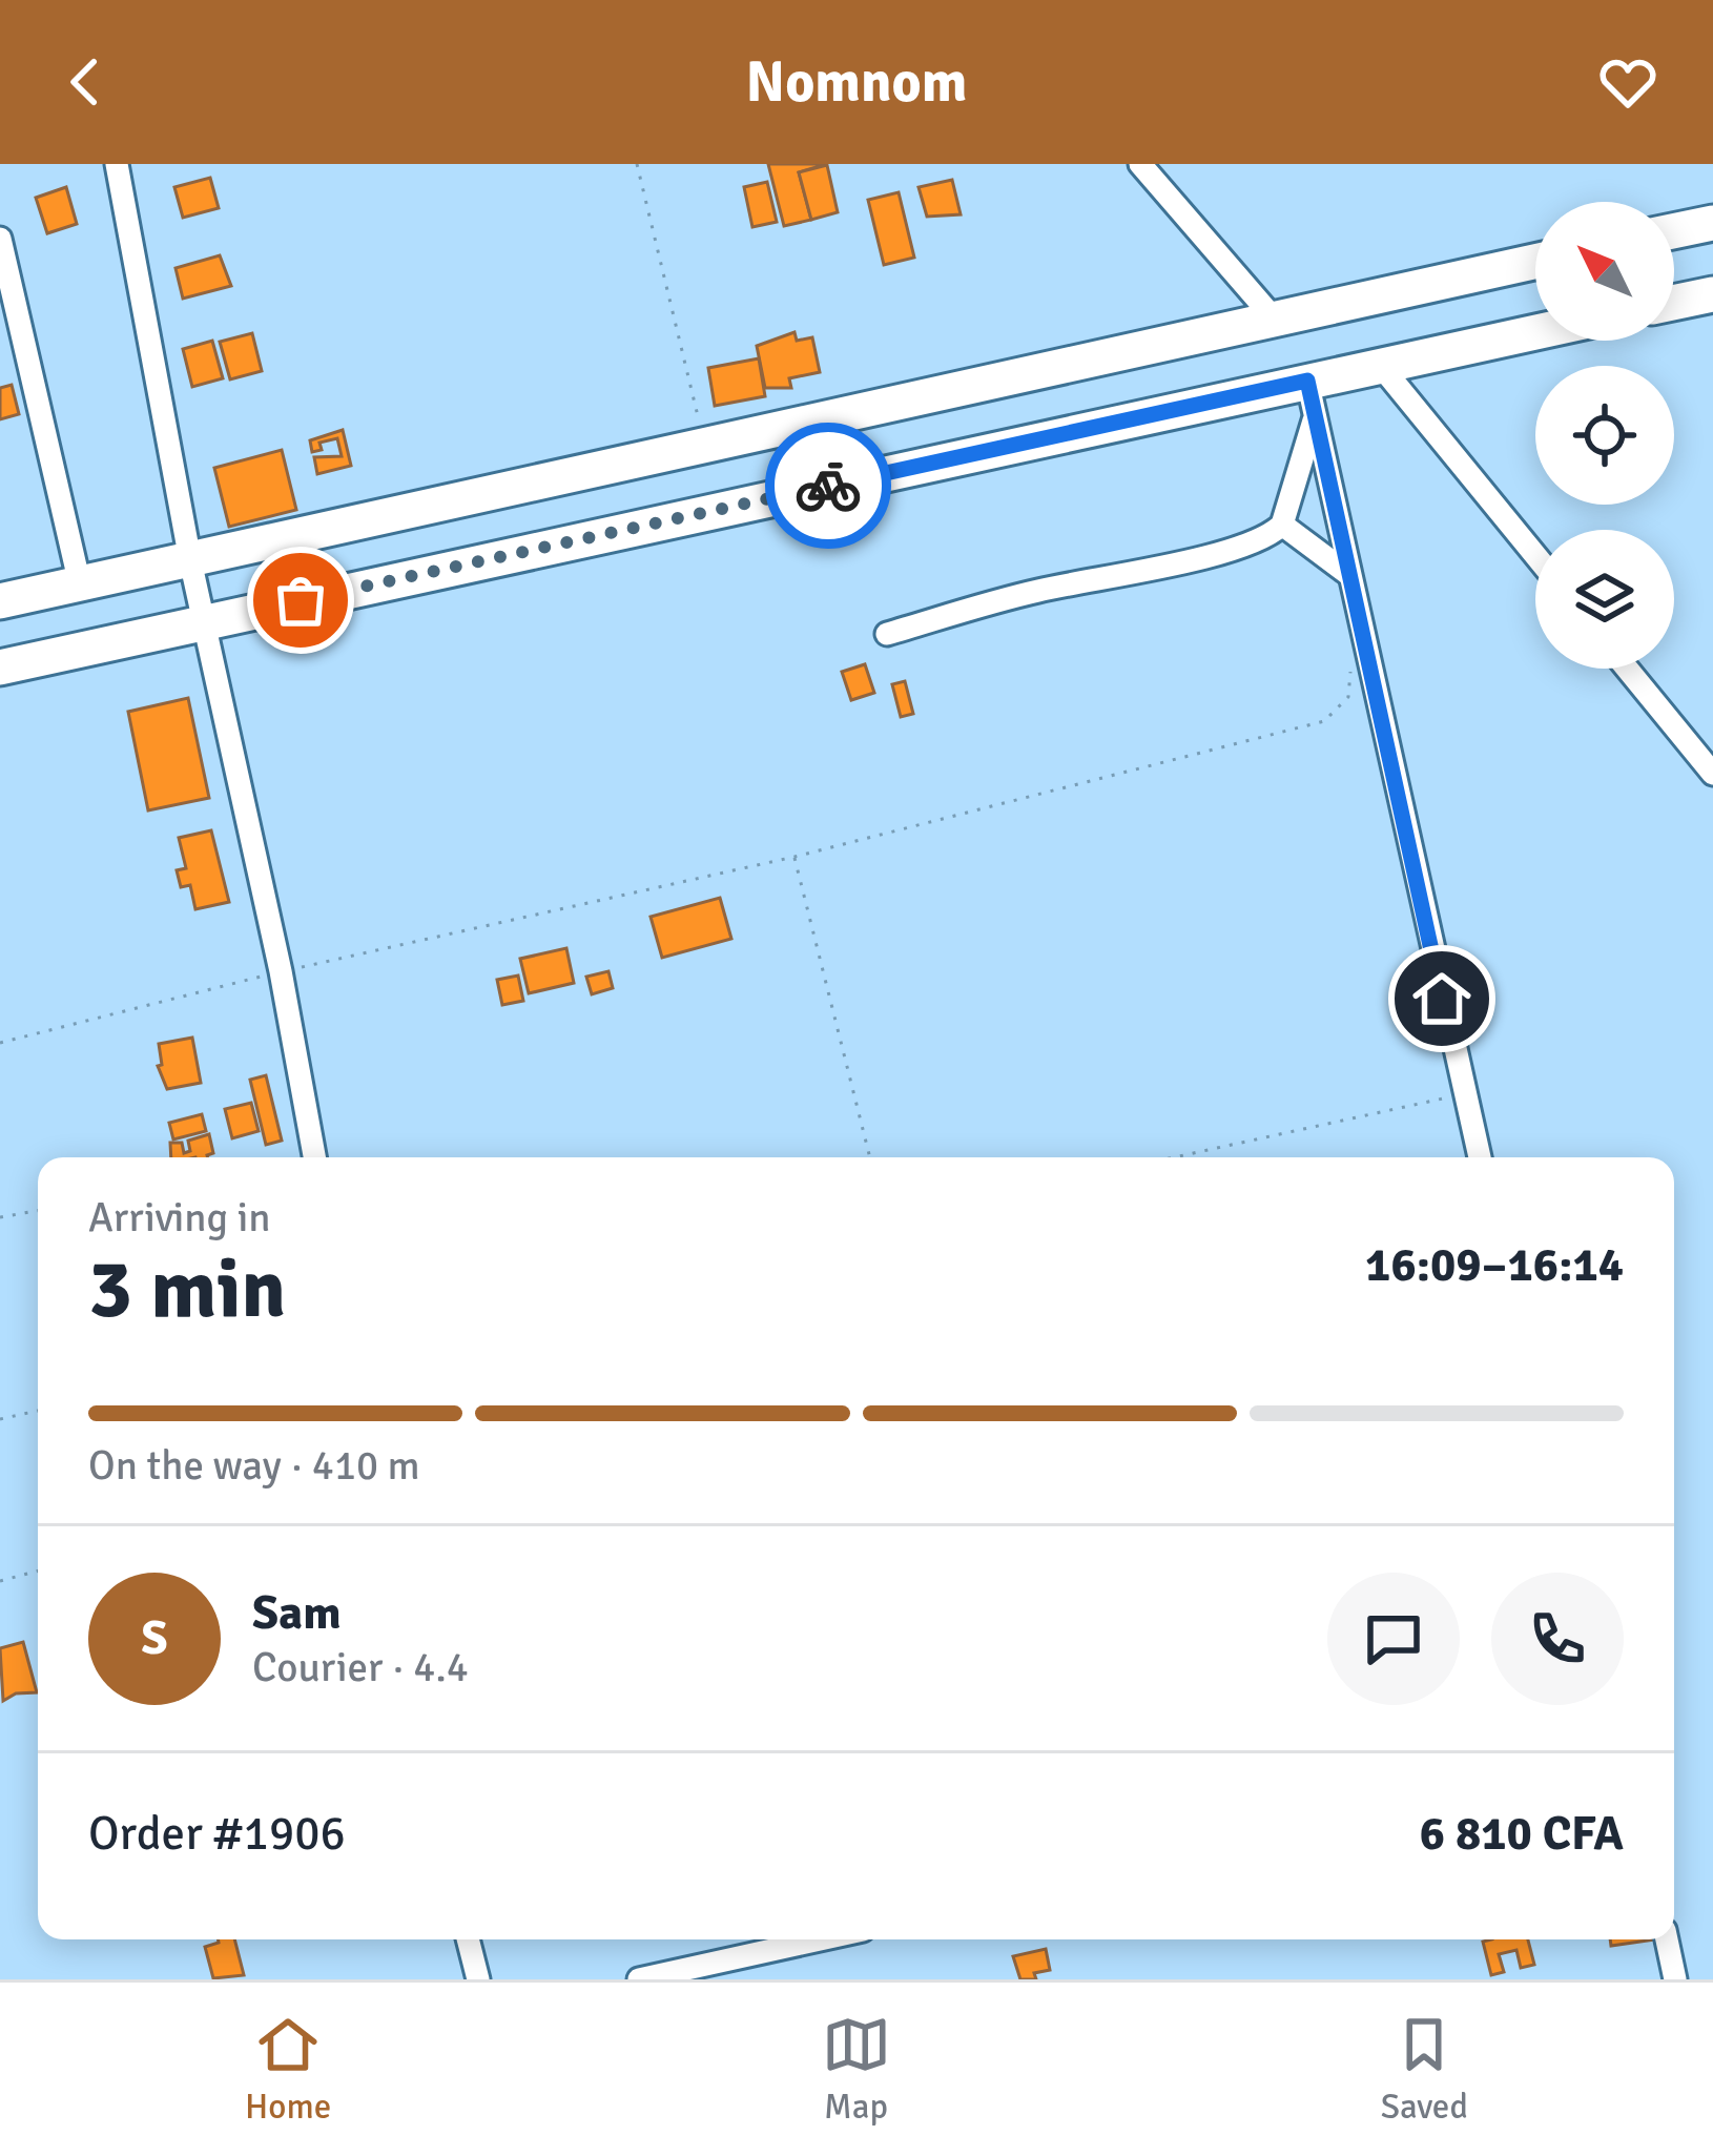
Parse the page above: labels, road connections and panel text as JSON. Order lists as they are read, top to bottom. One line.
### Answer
{"north":"top left","page":{"header":"Nomnom","heading":["3 min","Arriving in","16:09–16:14"],"panel":["Sam","Courier · 4.4","Order #1906","6 810 CFA"],"bar":"On the way · 410 m","round":"S","tabs":["Home","Map","Saved"]}}
